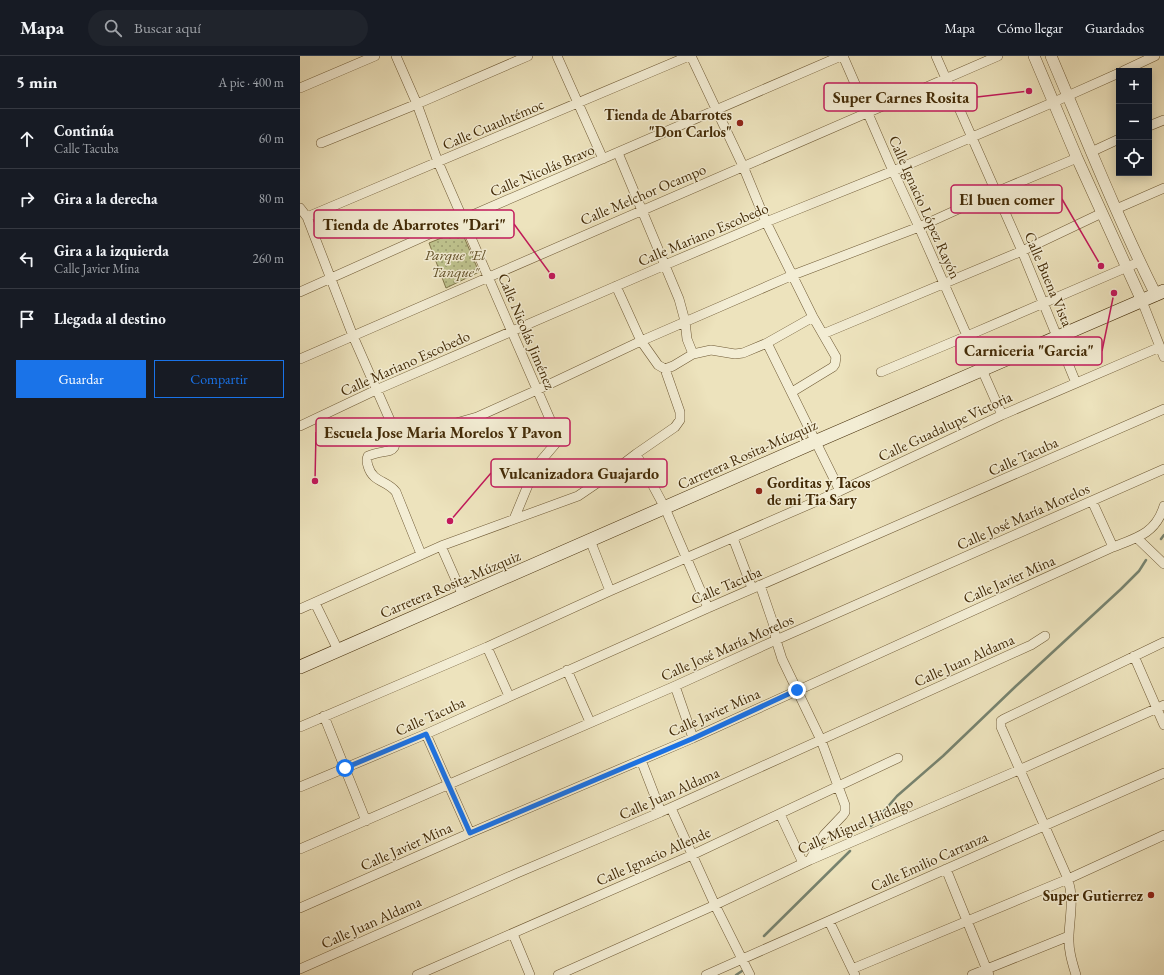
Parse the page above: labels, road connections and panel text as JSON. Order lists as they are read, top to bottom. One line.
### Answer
{"streets":{"main road":["Carretera Rosita-Múzquiz"],"street":["Calle Cuauhtémoc","Calle Nicolás Bravo","Calle Melchor Ocampo","Calle Ignacio López Rayón","Calle Mariano Escobedo","Calle Buena Vista","Calle Nicolás Jiménez","Calle Guadalupe Victoria","Calle Tacuba","Calle José María Morelos","Calle Javier Mina","Calle Juan Aldama","Calle Miguel Hidalgo","Calle Ignacio Allende","Calle Emilio Carranza"]},"crossings":[["Calle Cuauhtémoc","Calle Nicolás Jiménez"],["Calle Nicolás Bravo","Calle Ignacio López Rayón"],["Calle Nicolás Bravo","Calle Nicolás Jiménez"],["Calle Melchor Ocampo","Calle Ignacio López Rayón"],["Calle Melchor Ocampo","Calle Buena Vista"],["Calle Melchor Ocampo","Calle Nicolás Jiménez"],["Calle Ignacio López Rayón","Calle Mariano Escobedo"],["Calle Ignacio López Rayón","Calle Guadalupe Victoria"],["Calle Ignacio López Rayón","Carretera Rosita-Múzquiz"],["Calle Mariano Escobedo","Calle Buena Vista"],["Calle Mariano Escobedo","Calle Nicolás Jiménez"],["Calle Buena Vista","Calle Guadalupe Victoria"],["Calle Buena Vista","Carretera Rosita-Múzquiz"]],"parks":["Parque \"El Tanque\""],"places":["Super Carnes Rosita","Tienda de Abarrotes \"Don Carlos\"","El buen comer","Tienda de Abarrotes \"Dari\"","Carniceria \"Garcia\"","Escuela Jose Maria Morelos Y Pavon","Gorditas y Tacos de mi Tia Sary","Vulcanizadora Guajardo","Super Gutierrez"],"page":{"header":"Mapa","search":"Buscar aquí","nav":["Mapa","Cómo llegar","Guardados"],"heading":["5 min","A pie · 400 m"],"map_buttons":["+","−"],"list":[["Continúa","Calle Tacuba","60 m"],["Gira a la derecha","80 m"],["Gira a la izquierda","Calle Javier Mina","260 m"],"Llegada al destino"],"buttons":["Guardar","Compartir"]}}
